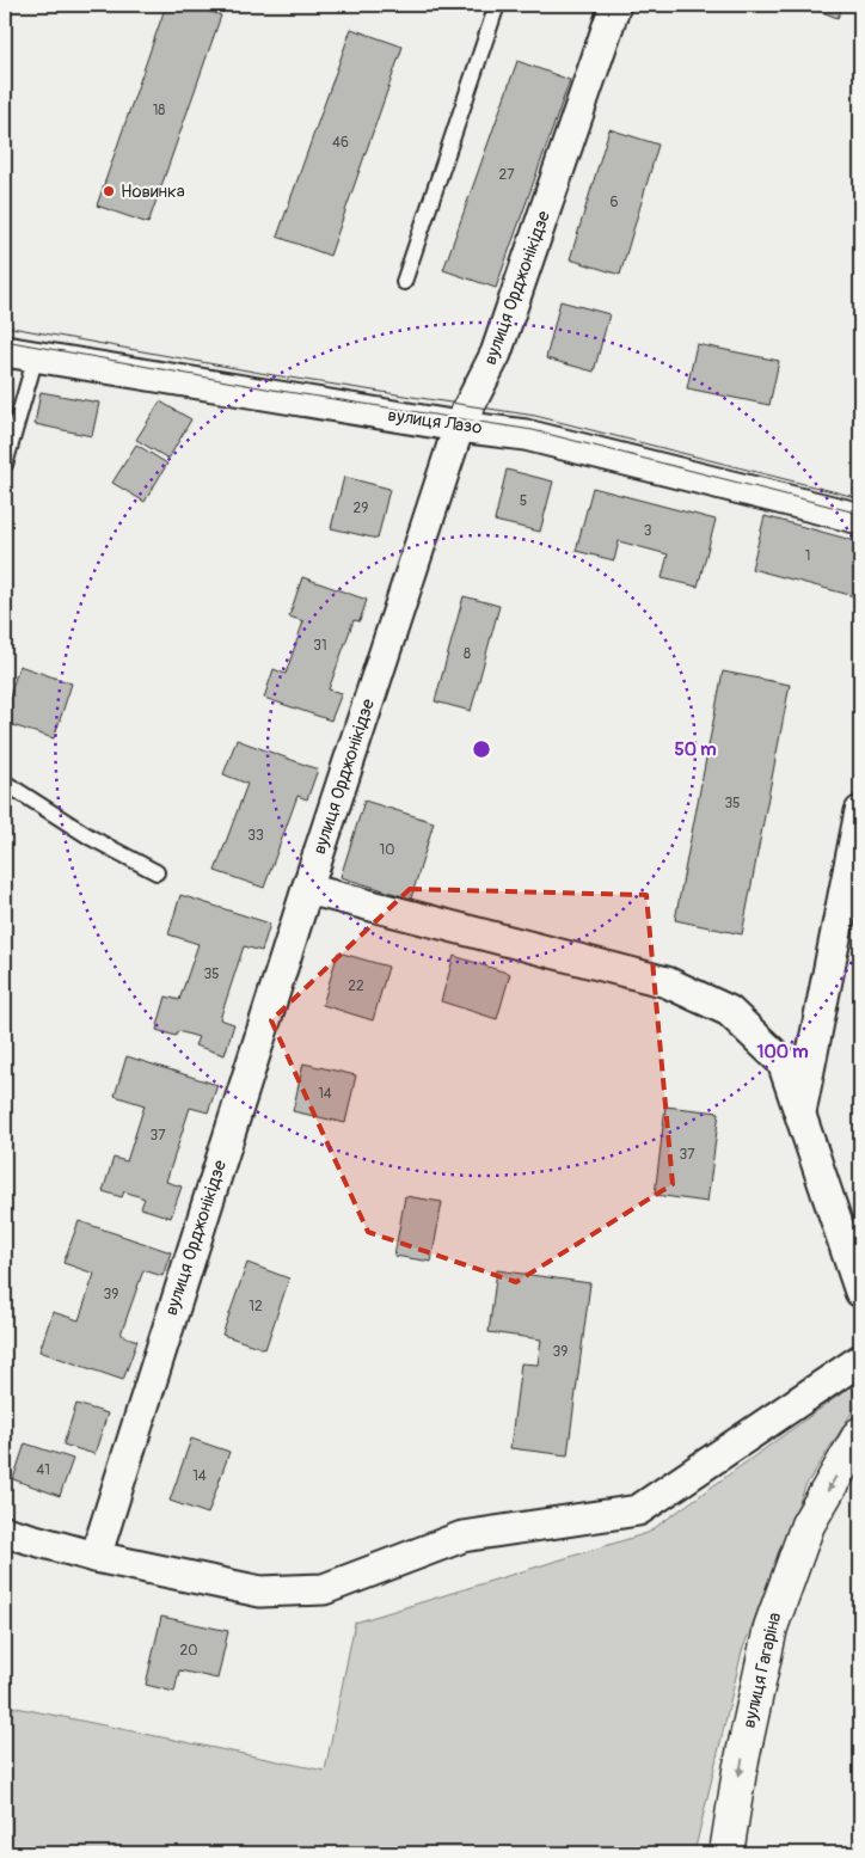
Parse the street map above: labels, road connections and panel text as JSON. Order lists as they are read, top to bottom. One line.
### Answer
{"streets":{"main road":["вулиця Гагаріна"],"street":["вулиця Орджонікідзе","вулиця Лазо"]},"crossings":[["вулиця Орджонікідзе","вулиця Лазо"]],"one_way":["вулиця Гагаріна"],"places":["Новинка"],"house_numbers":["18","46","27","6","5","29","3","1","31","8","35","33","10","35","22","14","37","37","39","12","39","41","14","20"],"rings":["50 m","100 m"]}
